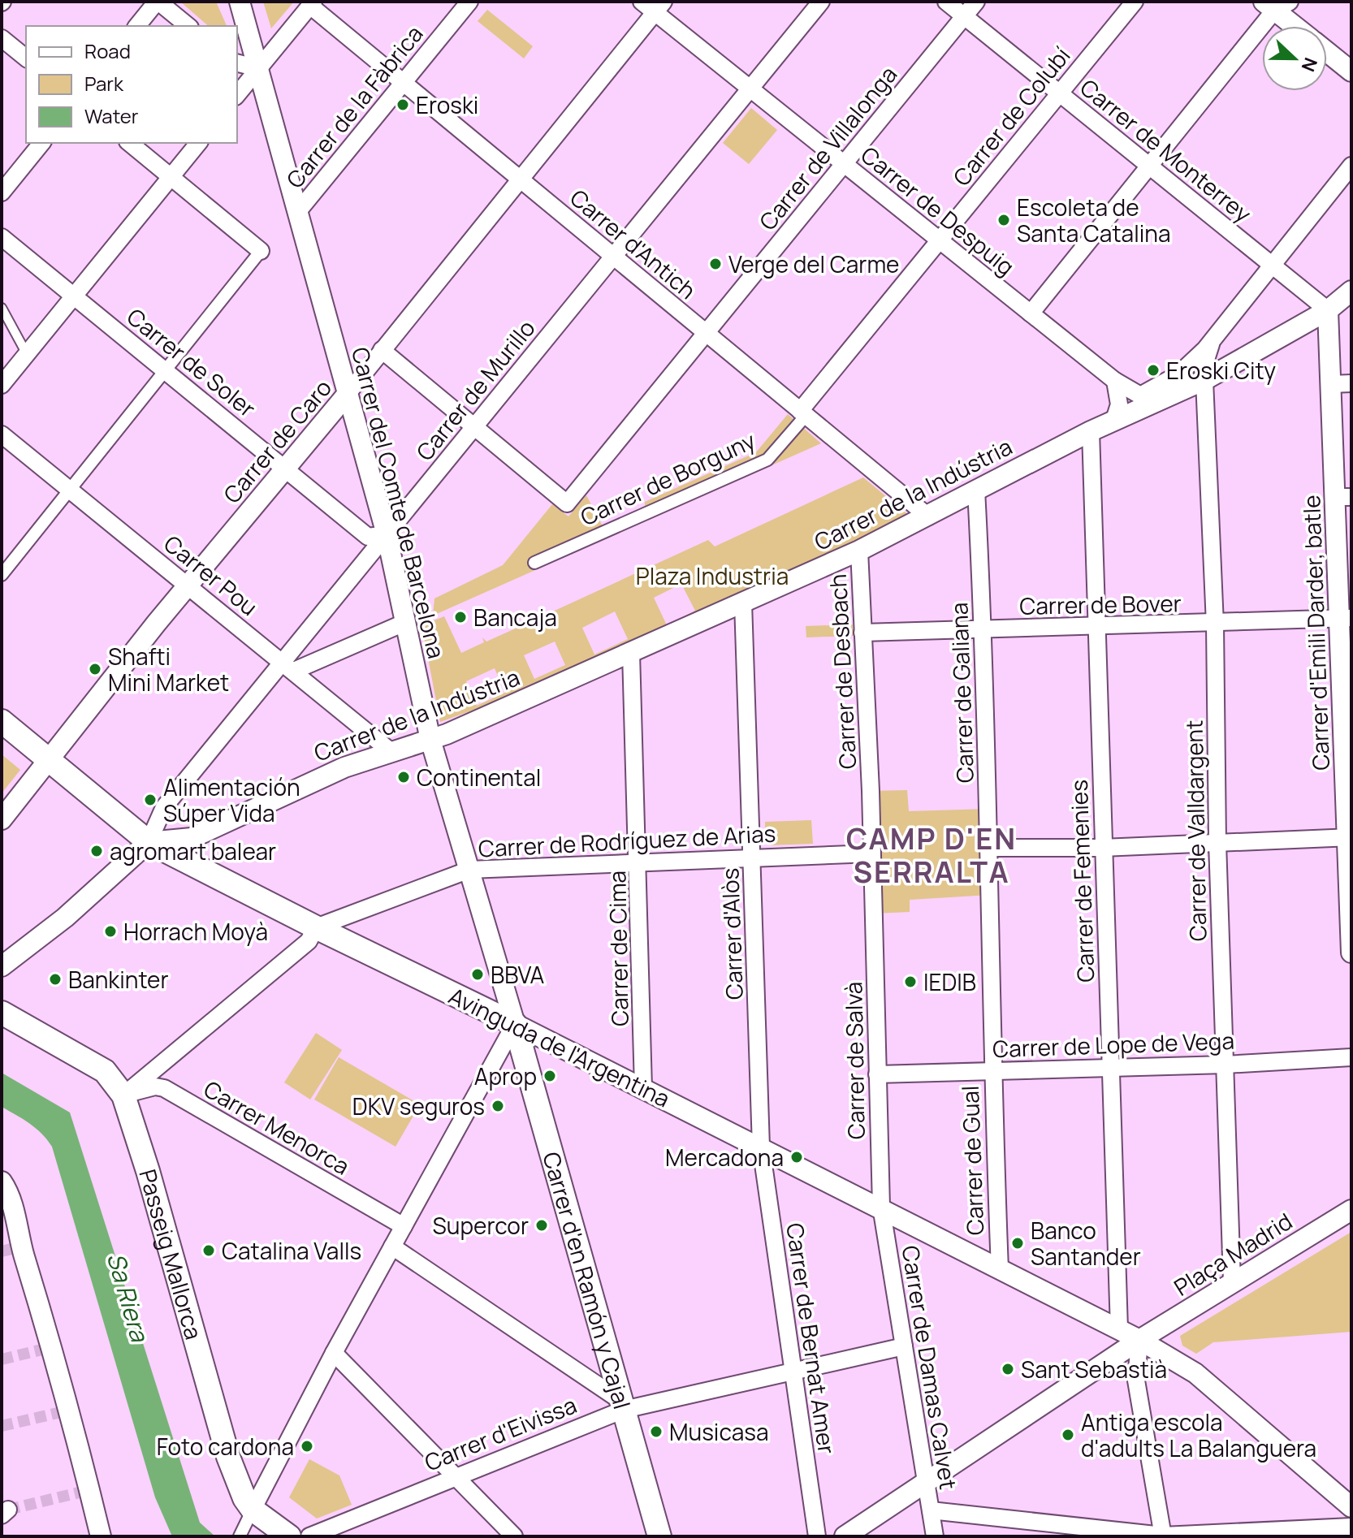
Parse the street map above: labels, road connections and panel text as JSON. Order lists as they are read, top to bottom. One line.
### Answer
{"streets":{"main road":["Avinguda de l'Argentina","Passeig Mallorca","Carrer d'en Ramón y Cajal"],"street":["Carrer de la Fàbrica","Carrer de Colubí","Carrer de Villalonga","Carrer de Monterrey","Carrer de Despuig","Carrer d'Antich","Carrer de Soler","Carrer de Murillo","Carrer de Caro","Carrer de Borguny","Carrer de la Indústria","Carrer del Comte de Barcelona","Carrer Pou","Carrer de Bover","Carrer d'Emili Darder, batle","Carrer de Desbach","Carrer de Galiana","Carrer de Valldargent","Carrer de Rodríguez de Arias","Carrer de Femenies","Carrer d'Alòs","Carrer de Cima","Carrer de Lope de Vega","Carrer de Salvà","Carrer Menorca","Carrer de Gual","Plaça Madrid","Carrer de Bernat Amer","Carrer de Damas Calvet","Carrer d'Eivissa"]},"crossings":[["Carrer de la Fàbrica","Carrer d'Antich"],["Carrer de la Fàbrica","Carrer del Comte de Barcelona"],["Carrer de Colubí","Carrer de Monterrey"],["Carrer de Colubí","Carrer de Despuig"],["Carrer de Colubí","Carrer d'Antich"],["Carrer de Colubí","Carrer de Borguny"],["Carrer de Villalonga","Carrer de Monterrey"],["Carrer de Villalonga","Carrer de Despuig"],["Carrer de Villalonga","Carrer d'Antich"],["Carrer de Villalonga","Carrer de Murillo"],["Carrer de Monterrey","Carrer de la Indústria"],["Carrer de Monterrey","Carrer d'Emili Darder, batle"],["Carrer de Despuig","Carrer de Murillo"],["Carrer de Despuig","Carrer de Caro"],["Carrer de Despuig","Carrer de Valldargent"],["Carrer d'Antich","Carrer de Murillo"],["Carrer d'Antich","Carrer de Caro"],["Carrer d'Antich","Carrer de Borguny"],["Carrer d'Antich","Carrer de la Indústria"],["Carrer de Soler","Carrer de Murillo"],["Carrer de Soler","Carrer de Caro"],["Carrer de Soler","Carrer del Comte de Barcelona"],["Carrer de Murillo","Carrer de la Indústria"],["Carrer de Murillo","Carrer del Comte de Barcelona"],["Carrer de Murillo","Carrer Pou"],["Carrer de Murillo","Avinguda de l'Argentina"],["Carrer de Caro","Carrer del Comte de Barcelona"],["Carrer de Caro","Carrer Pou"],["Carrer de Caro","Avinguda de l'Argentina"],["Carrer de la Indústria","Carrer del Comte de Barcelona"],["Carrer de la Indústria","Carrer Pou"],["Carrer de la Indústria","Carrer d'Emili Darder, batle"],["Carrer de la Indústria","Carrer de Desbach"],["Carrer de la Indústria","Carrer de Galiana"],["Carrer de la Indústria","Carrer de Valldargent"],["Carrer de la Indústria","Carrer de Femenies"],["Carrer de la Indústria","Carrer d'Alòs"],["Carrer de la Indústria","Carrer de Cima"],["Carrer de la Indústria","Avinguda de l'Argentina"],["Carrer del Comte de Barcelona","Carrer de Rodríguez de Arias"],["Carrer del Comte de Barcelona","Avinguda de l'Argentina"],["Carrer del Comte de Barcelona","Carrer d'en Ramón y Cajal"],["Carrer de Bover","Carrer d'Emili Darder, batle"],["Carrer de Bover","Carrer de Desbach"],["Carrer de Bover","Carrer de Galiana"],["Carrer de Bover","Carrer de Valldargent"],["Carrer de Bover","Carrer de Femenies"],["Carrer de Desbach","Carrer de Rodríguez de Arias"],["Carrer de Desbach","Carrer de Salvà"],["Carrer de Galiana","Carrer de Gual"],["Carrer de Valldargent","Carrer de Lope de Vega"],["Carrer de Valldargent","Plaça Madrid"],["Carrer de Rodríguez de Arias","Carrer d'Alòs"],["Carrer de Rodríguez de Arias","Carrer de Cima"],["Carrer de Rodríguez de Arias","Avinguda de l'Argentina"],["Carrer de Rodríguez de Arias","Carrer de Salvà"],["Carrer de Femenies","Carrer de Lope de Vega"],["Carrer de Femenies","Avinguda de l'Argentina"],["Carrer d'Alòs","Avinguda de l'Argentina"],["Carrer d'Alòs","Carrer de Bernat Amer"],["Carrer de Cima","Avinguda de l'Argentina"],["Carrer de Lope de Vega","Carrer de Salvà"],["Carrer de Lope de Vega","Carrer de Gual"],["Avinguda de l'Argentina","Carrer de Salvà"],["Avinguda de l'Argentina","Carrer de Gual"],["Avinguda de l'Argentina","Plaça Madrid"],["Avinguda de l'Argentina","Carrer d'en Ramón y Cajal"],["Avinguda de l'Argentina","Carrer de Bernat Amer"],["Avinguda de l'Argentina","Carrer de Damas Calvet"],["Carrer de Salvà","Carrer de Damas Calvet"],["Carrer Menorca","Passeig Mallorca"],["Plaça Madrid","Carrer de Damas Calvet"],["Carrer d'en Ramón y Cajal","Carrer d'Eivissa"],["Carrer de Bernat Amer","Carrer d'Eivissa"],["Carrer de Damas Calvet","Carrer d'Eivissa"]],"districts":["CAMP D'EN SERRALTA"],"water":["Sa Riera"],"parks":["Plaza Industria"],"places":["Eroski","Escoleta de Santa Catalina","Verge del Carme","Eroski City","Bancaja","Shafti Mini Market","Continental","Alimentación Súper Vida","agromart balear","Horrach Moyà","BBVA","Bankinter","IEDIB","Aprop","DKV seguros","Mercadona","Supercor","Banco Santander","Catalina Valls","Sant Sebastià","Musicasa","Antiga escola d'adults La Balanguera","Foto cardona"],"legend":["Road","Park","Water"],"north":"right"}
